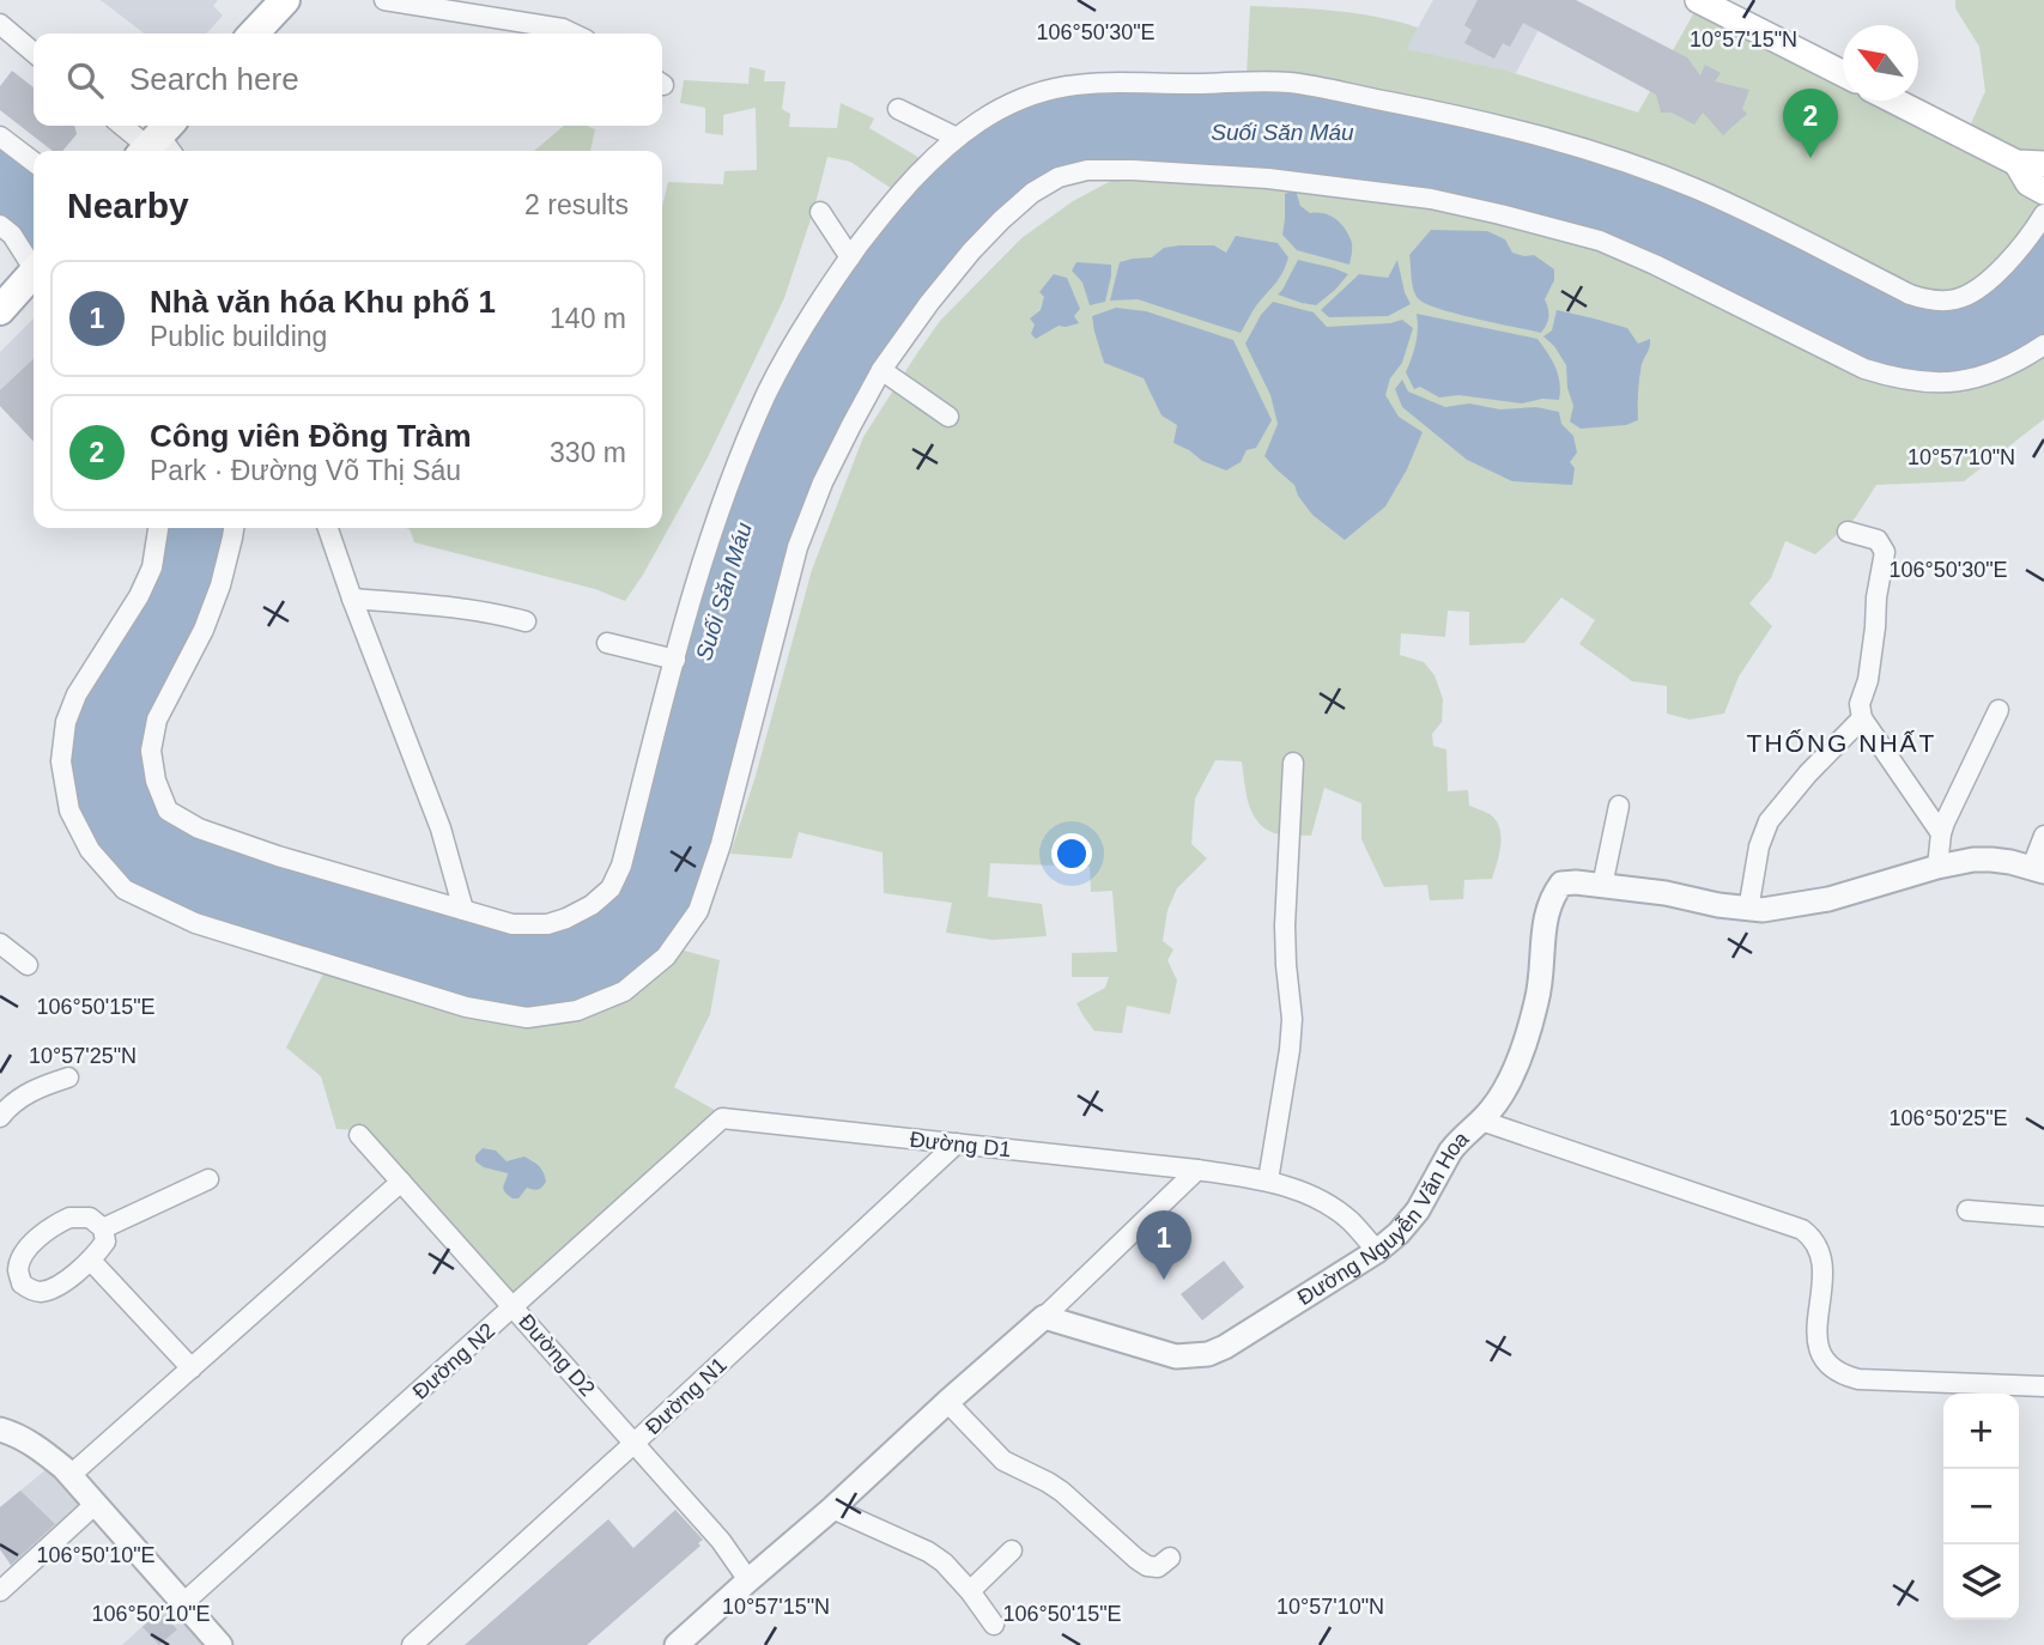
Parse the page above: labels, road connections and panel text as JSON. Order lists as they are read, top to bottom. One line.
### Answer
{"streets":{"street":["Đường D1","Đường Nguyễn Văn Hoa","Đường D2","Đường N2","Đường N1"]},"crossings":[["Đường D1","Đường Nguyễn Văn Hoa"],["Đường D1","Đường N2"],["Đường D1","Đường N1"],["Đường D2","Đường N2"],["Đường D2","Đường N1"]],"districts":["THỐNG NHẤT"],"water":["Suối Săn Máu"],"north":"top left","page":{"search":"Search here","pins":["2","1"],"heading":["Nearby","2 results"],"list":[{"mark":"1","name":"Nhà văn hóa Khu phố 1","note":"Public building","value":"140 m"},{"mark":"2","name":"Công viên Đồng Tràm","note":"Park · Đường Võ Thị Sáu","value":"330 m"}],"map_buttons":["+","−"]},"coordinates":["106°50'30\"E","10°57'15\"N","10°57'10\"N","106°50'15\"E","10°57'25\"N","106°50'25\"E","106°50'10\"E"]}
